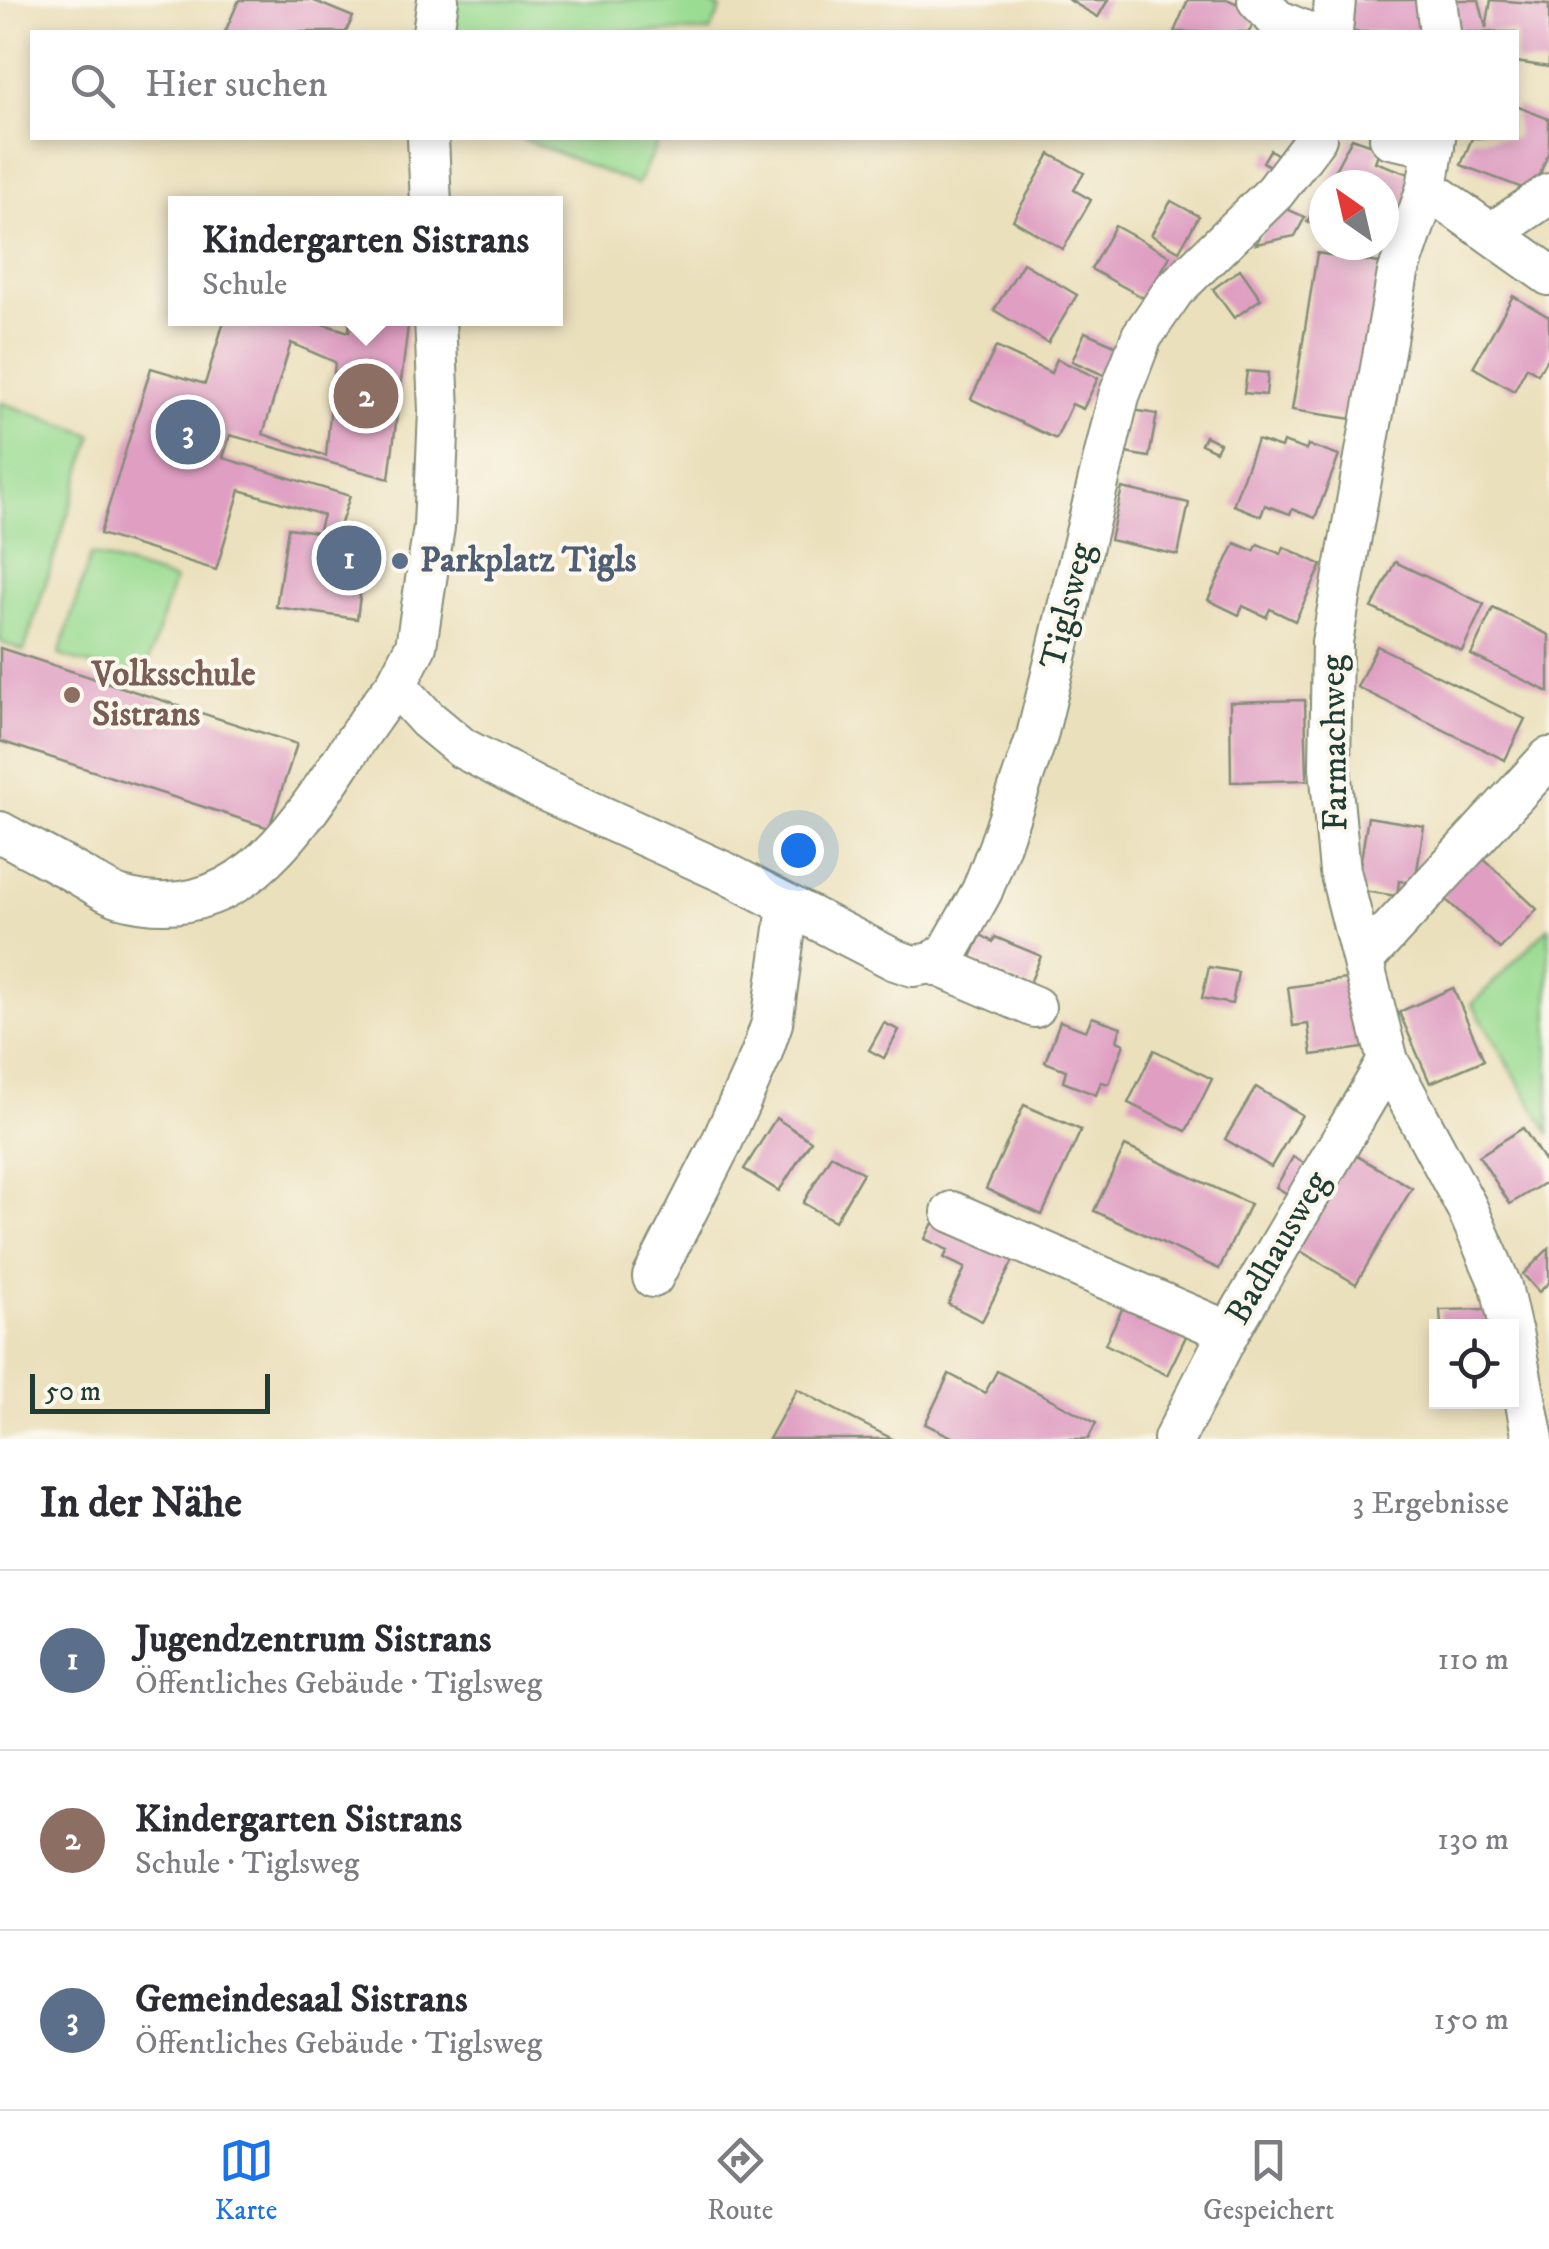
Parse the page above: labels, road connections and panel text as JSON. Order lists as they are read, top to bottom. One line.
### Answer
{"streets":{"street":["Tiglsweg","Farmachweg","Badhausweg"]},"crossings":[["Farmachweg","Badhausweg"]],"places":["Parkplatz Tigls","Volksschule Sistrans"],"scale_bar":"50 m","north":"top left","page":{"search":"Hier suchen","popup":["Kindergarten Sistrans","Schule"],"pins":["2","3","1"],"scale":"50 m","heading":["In der Nähe","3 Ergebnisse"],"list":[{"mark":"1","name":"Jugendzentrum Sistrans","note":"Öffentliches Gebäude · Tiglsweg","value":"110 m"},{"mark":"2","name":"Kindergarten Sistrans","note":"Schule · Tiglsweg","value":"130 m"},{"mark":"3","name":"Gemeindesaal Sistrans","note":"Öffentliches Gebäude · Tiglsweg","value":"150 m"}],"nav":["Karte","Route","Gespeichert"]}}
